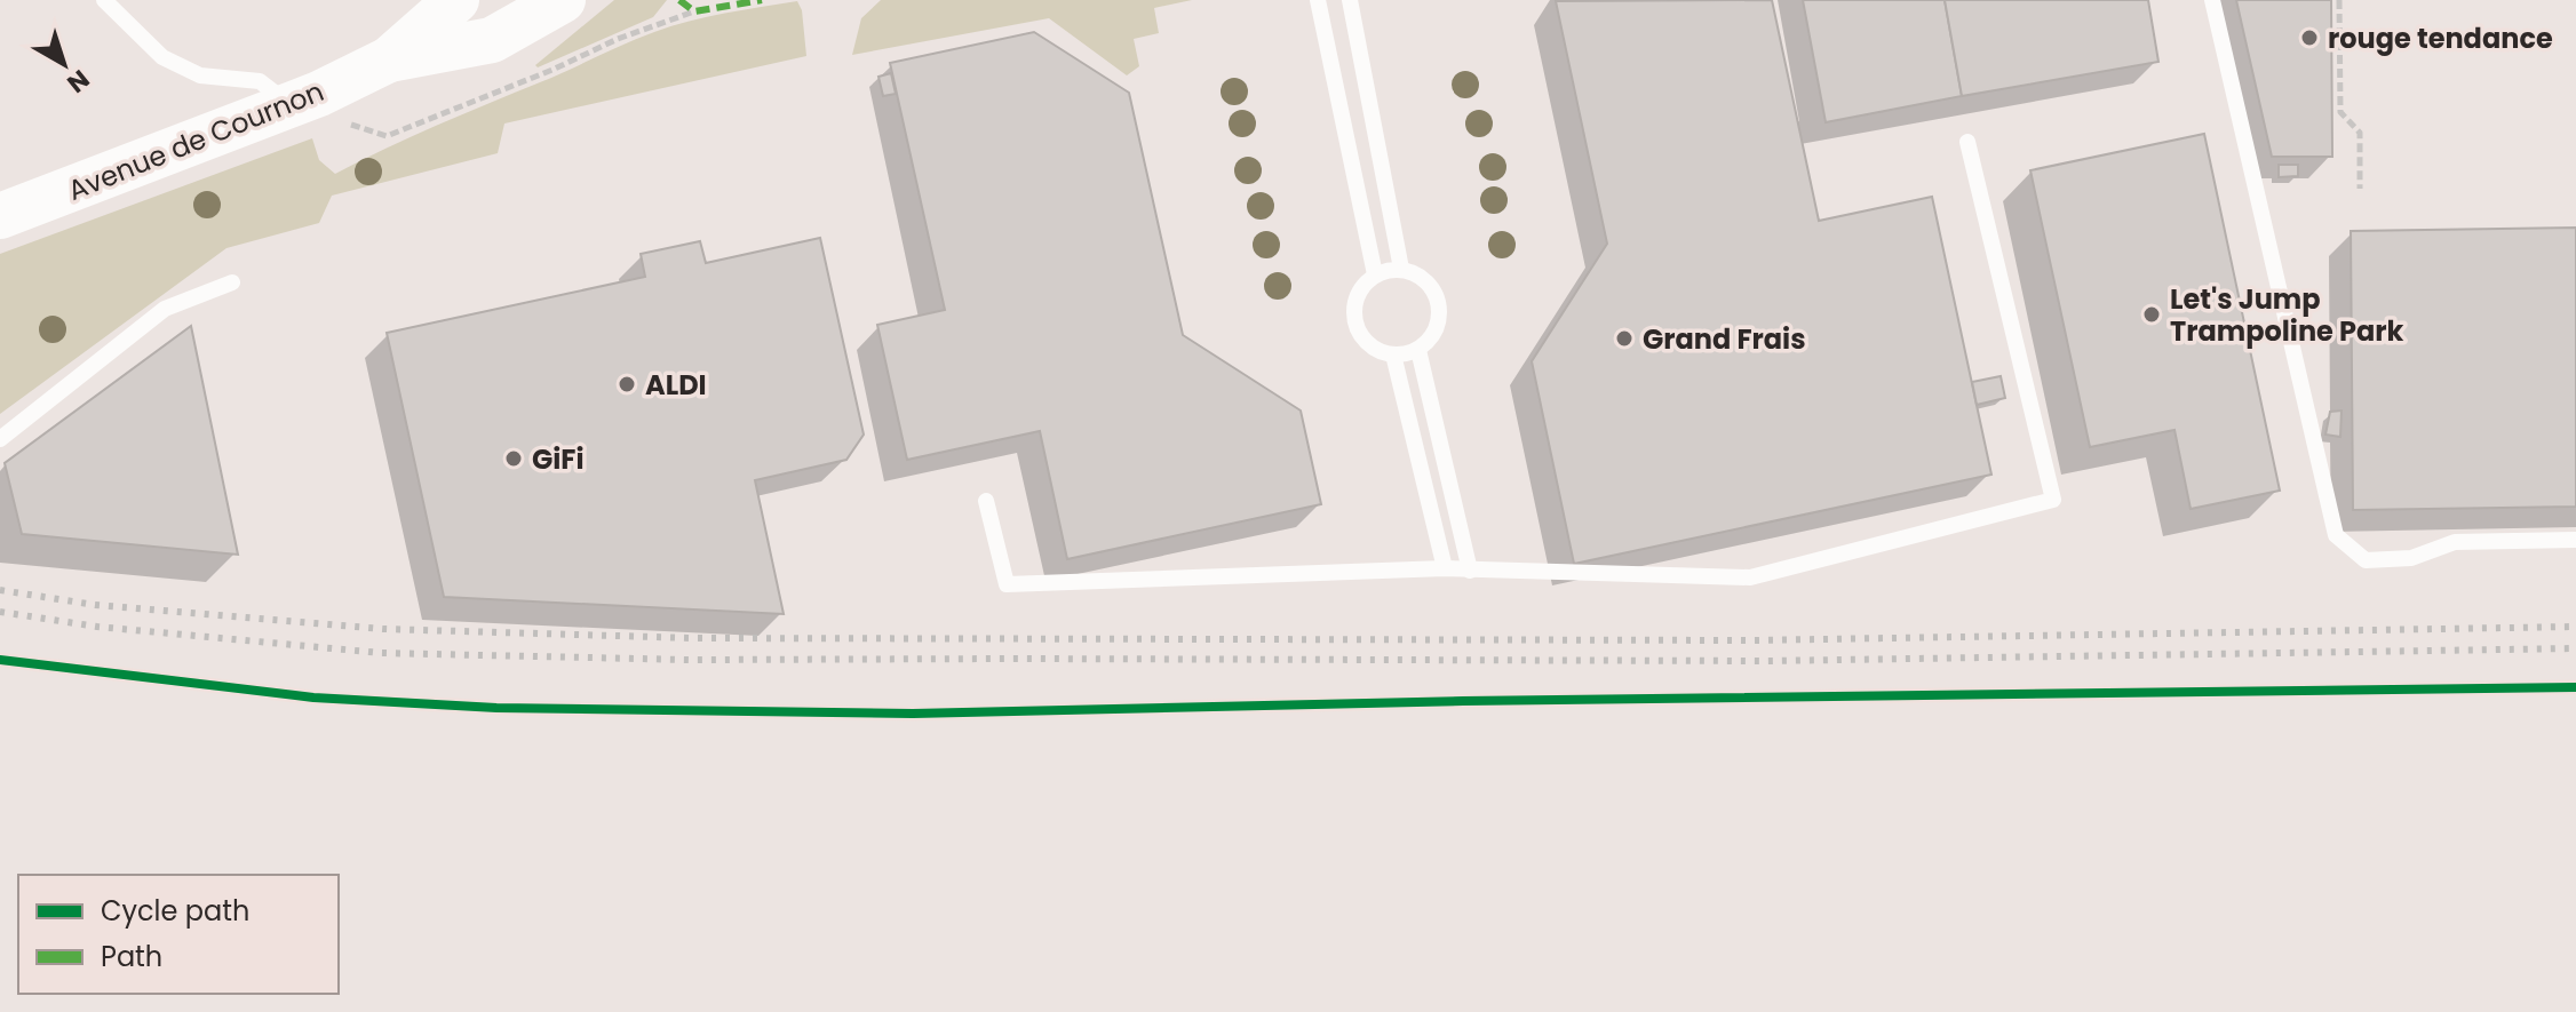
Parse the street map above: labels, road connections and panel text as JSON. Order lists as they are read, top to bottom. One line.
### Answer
{"streets":{"main road":["Avenue de Cournon"]},"places":["rouge tendance","Let's Jump Trampoline Park","Grand Frais","ALDI","GiFi"],"legend":["Cycle path","Path"],"north":"bottom right"}
